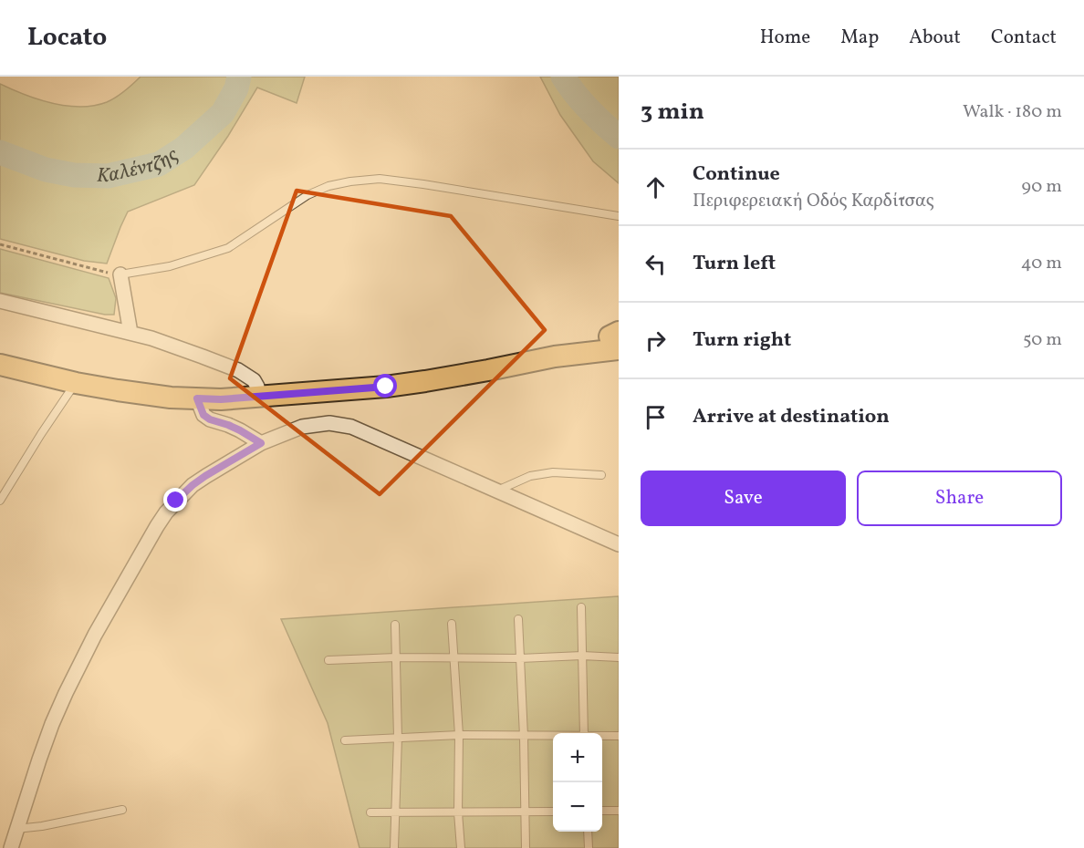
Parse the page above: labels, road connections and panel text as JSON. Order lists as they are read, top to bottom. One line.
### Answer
{"water":["Καλέντζης"],"page":{"header":"Locato","nav":["Home","Map","About","Contact"],"heading":["3 min","Walk · 180 m"],"list":[["Continue","Περιφερειακή Οδός Καρδίτσας","90 m"],["Turn left","40 m"],["Turn right","50 m"],"Arrive at destination"],"buttons":["Save","Share"],"map_buttons":["+","−"]}}
